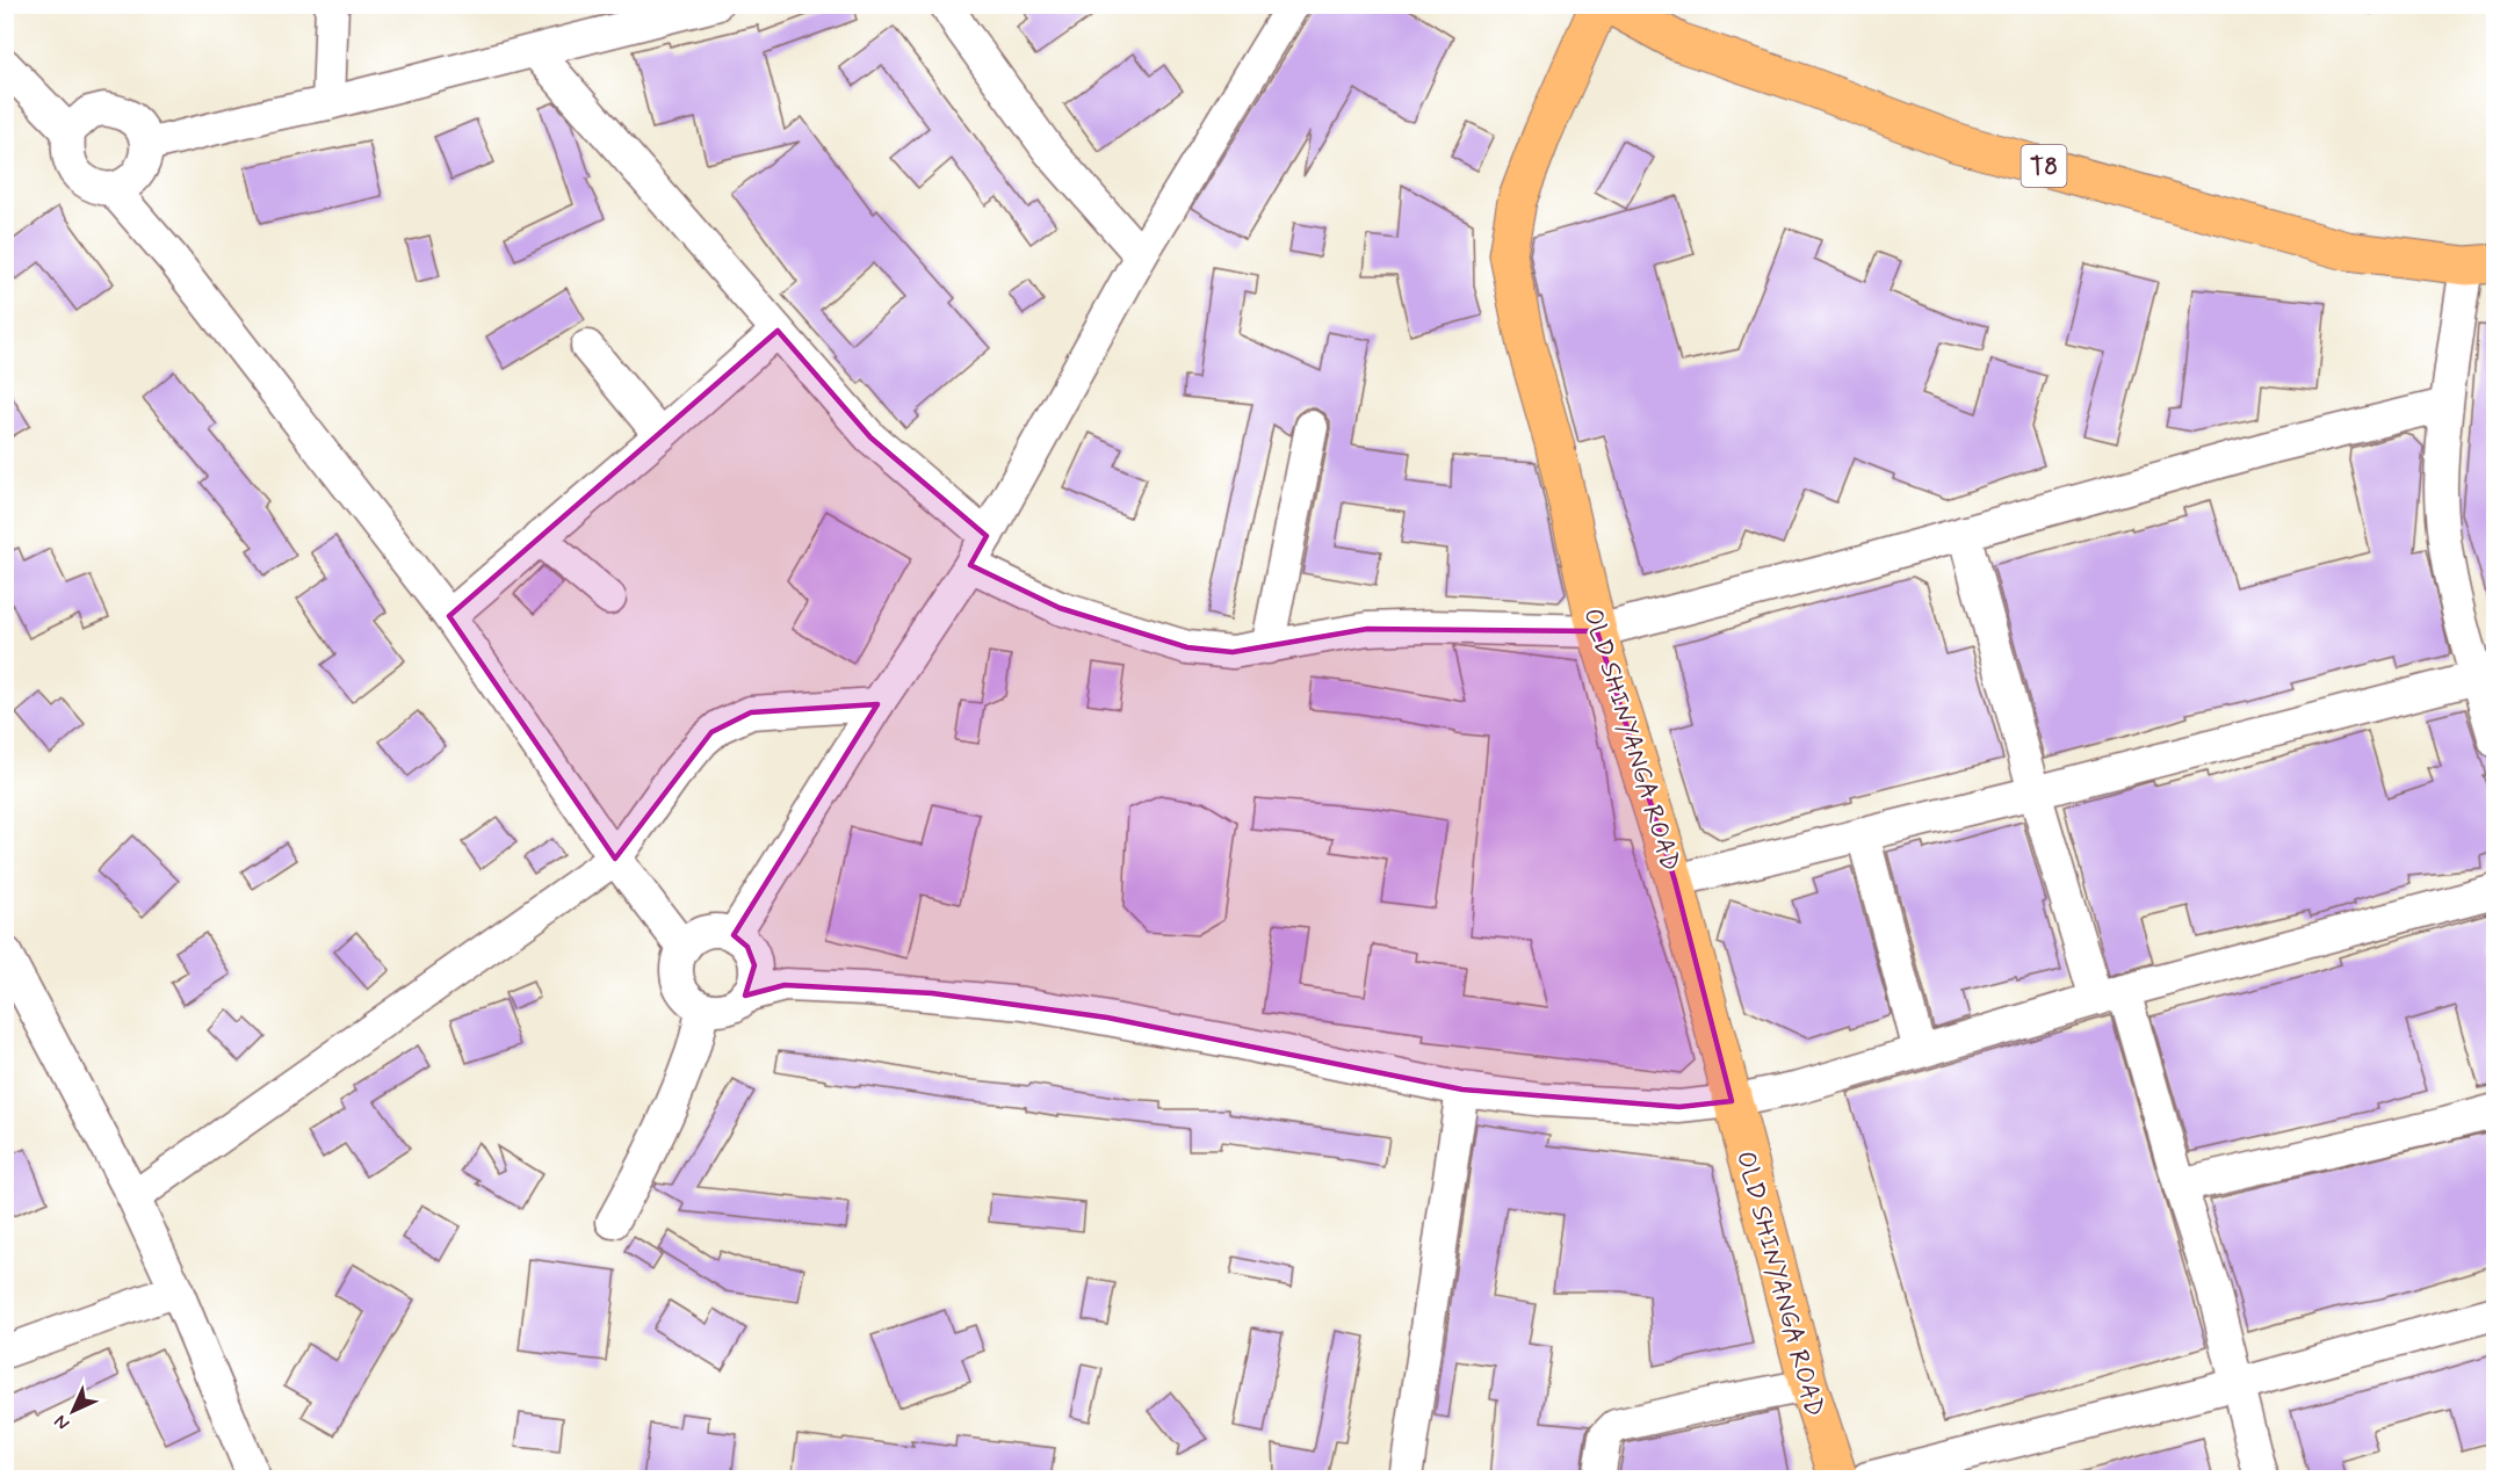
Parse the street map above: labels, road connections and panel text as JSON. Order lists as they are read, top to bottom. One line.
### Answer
{"streets":{"main road":["T8","OLD SHINYANGA ROAD"]},"north":"bottom left"}
